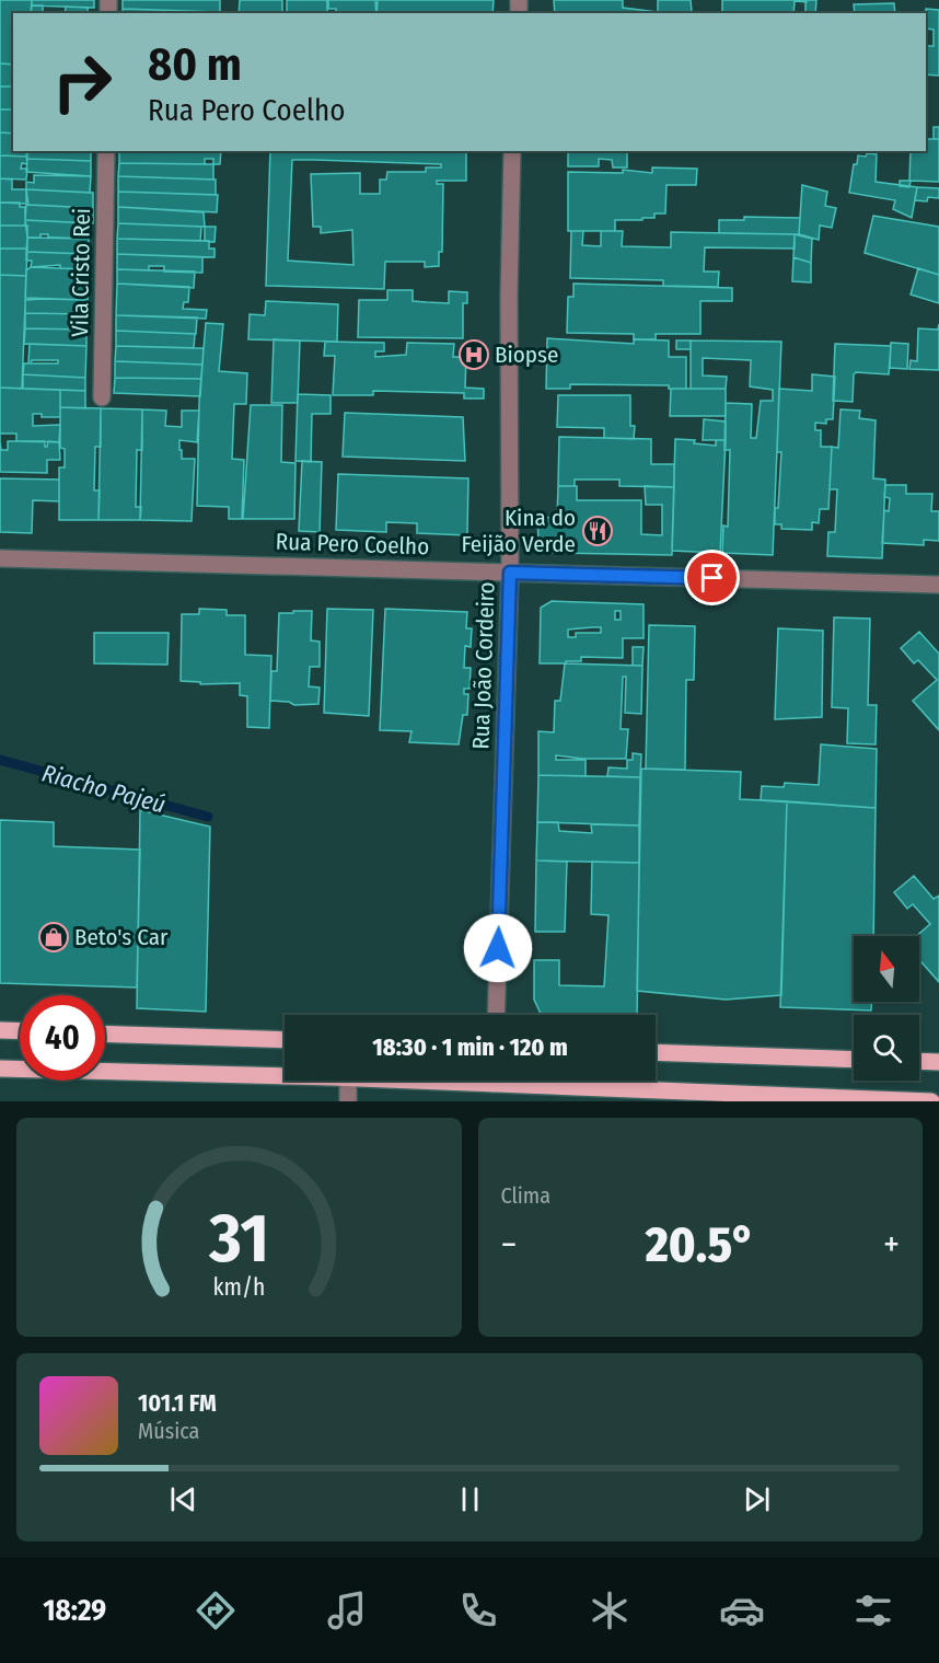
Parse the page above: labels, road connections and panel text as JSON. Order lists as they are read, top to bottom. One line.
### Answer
{"streets":{"street":["Vila Cristo Rei","Rua Pero Coelho","Rua João Cordeiro"]},"crossings":[["Rua Pero Coelho","Rua João Cordeiro"]],"water":["Riacho Pajeú"],"places":{"hospital":["Biopse"],"restaurant":["Kina do Feijão Verde"],"shop":["Beto's Car"]},"north":"top","page":{"turn":["80 m","Rua Pero Coelho"],"limit":"40","trip":"18:30 · 1 min · 120 m","tile":"Clima","heat":["−","20.5°","+"],"song":["101.1 FM","Música"],"tabs":"18:29","gauge":["31","km/h"]}}
